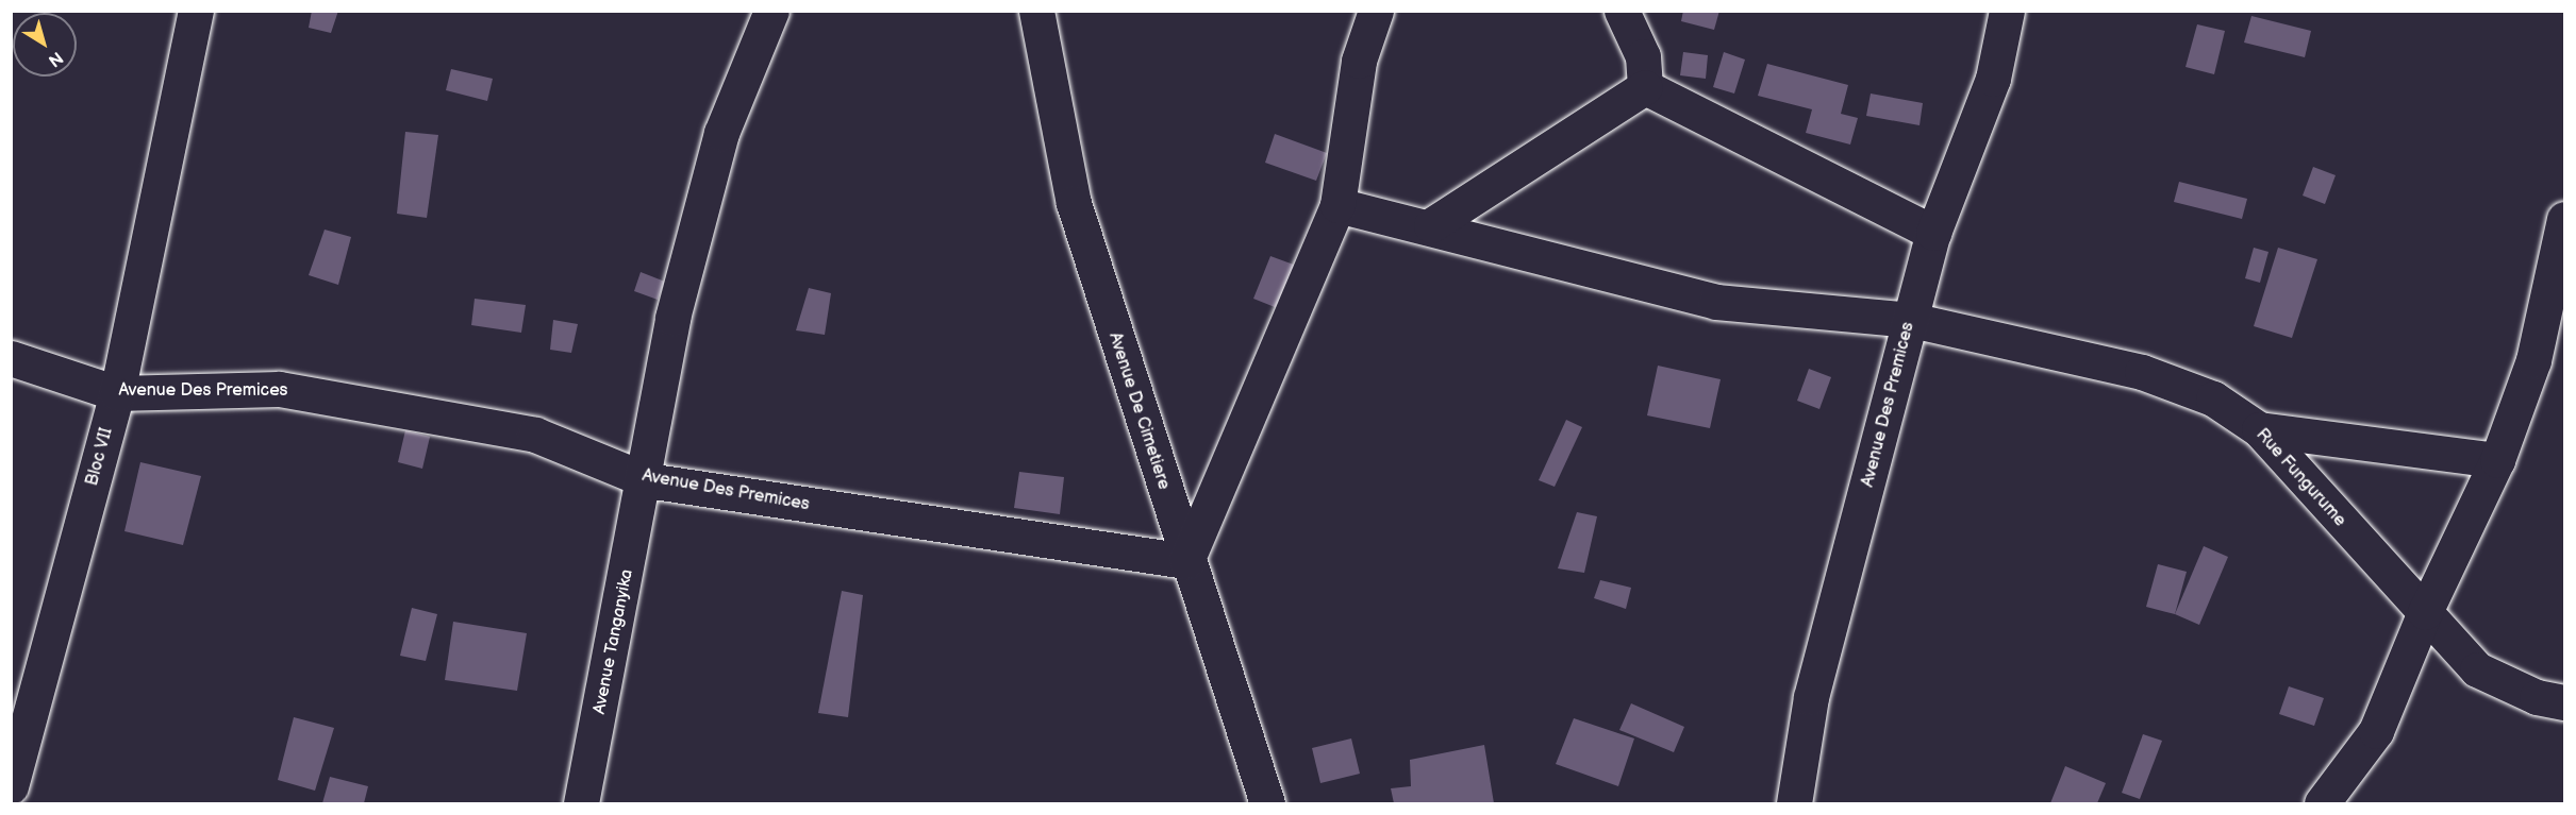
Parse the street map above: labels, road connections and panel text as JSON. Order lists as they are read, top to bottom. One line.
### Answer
{"streets":{"street":["Avenue Des Premices","Avenue De Cimetiere","Bloc VII","Rue Fungurume","Avenue Tanganyika"]},"crossings":[["Avenue Des Premices","Avenue De Cimetiere"],["Avenue Des Premices","Bloc VII"],["Avenue Des Premices","Rue Fungurume"],["Avenue Des Premices","Avenue Tanganyika"]],"north":"bottom right"}
